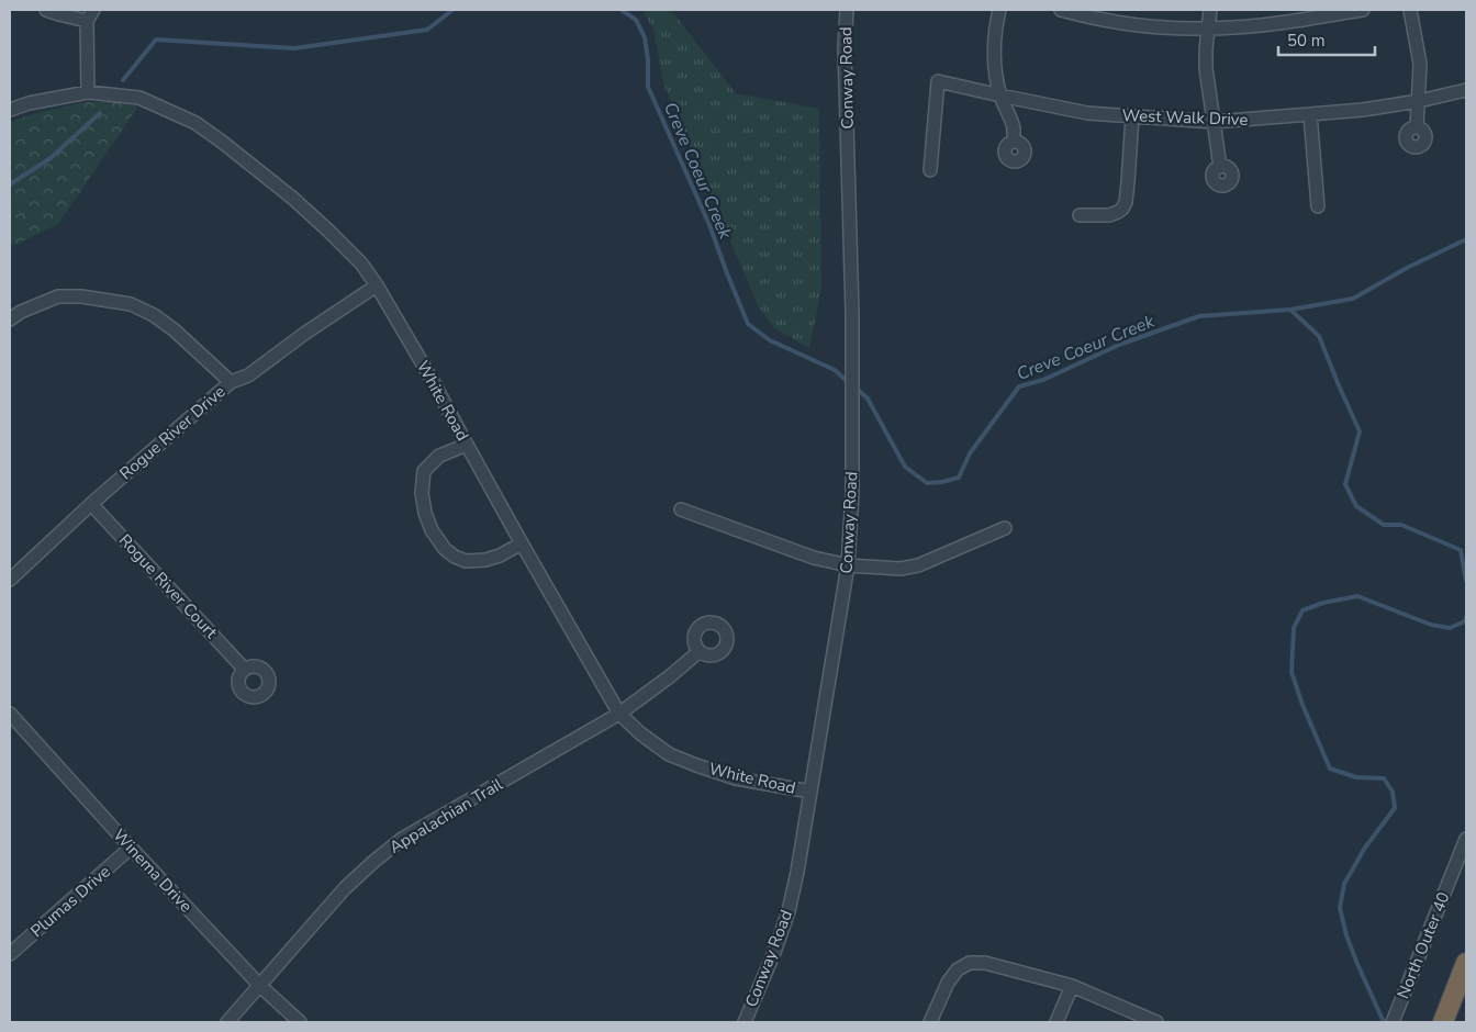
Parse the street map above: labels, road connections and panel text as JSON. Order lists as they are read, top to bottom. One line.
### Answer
{"streets":{"street":["Conway Road","West Walk Drive","White Road","Rogue River Drive","Rogue River Court","Appalachian Trail","Winema Drive","Plumas Drive","North Outer 40"]},"crossings":[["Conway Road","White Road"],["White Road","Rogue River Drive"],["White Road","Appalachian Trail"],["Rogue River Drive","Rogue River Court"],["Appalachian Trail","Winema Drive"],["Winema Drive","Plumas Drive"]],"water":["Creve Coeur Creek"],"scale_bar":"50 m"}
